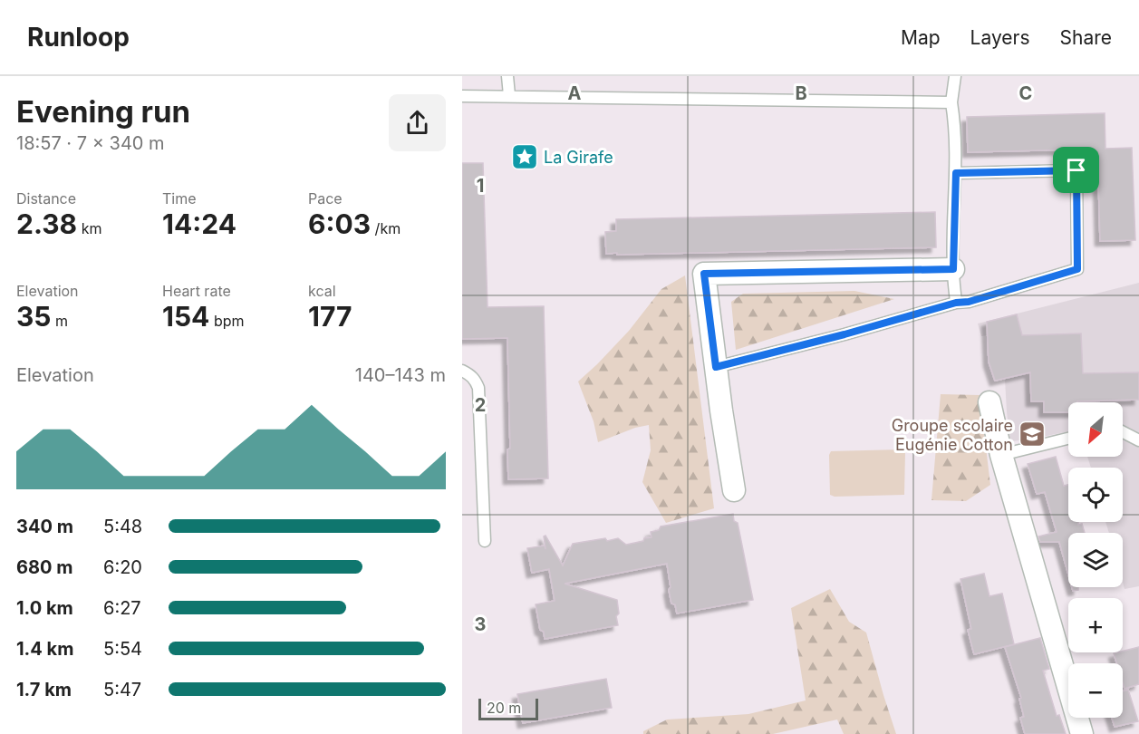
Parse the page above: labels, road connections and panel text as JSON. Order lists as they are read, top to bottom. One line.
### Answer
{"places":{"place":["La Girafe"],"school or university":["Groupe scolaire Eugénie Cotton"]},"scale_bar":"20 m","north":"bottom left","page":{"header":"Runloop","nav":["Map","Layers","Share"],"heading":["Evening run","18:57 · 7 × 340 m"],"stats":[["Distance","2.38 km"],["Time","14:24"],["Pace","6:03 /km"],["Elevation","35 m"],["Heart rate","154 bpm"],["kcal","177"]],"chart":["Elevation","140–143 m"],"map_buttons":["+","−"],"list":[{"name":"340 m","note":"5:48"},{"name":"680 m","note":"6:20"},{"name":"1.0 km","note":"6:27"},{"name":"1.4 km","note":"5:54"},{"name":"1.7 km","note":"5:47"}],"scale":"20 m"},"grid":{"columns":["A","B","C"],"rows":["1","2","3"]}}
